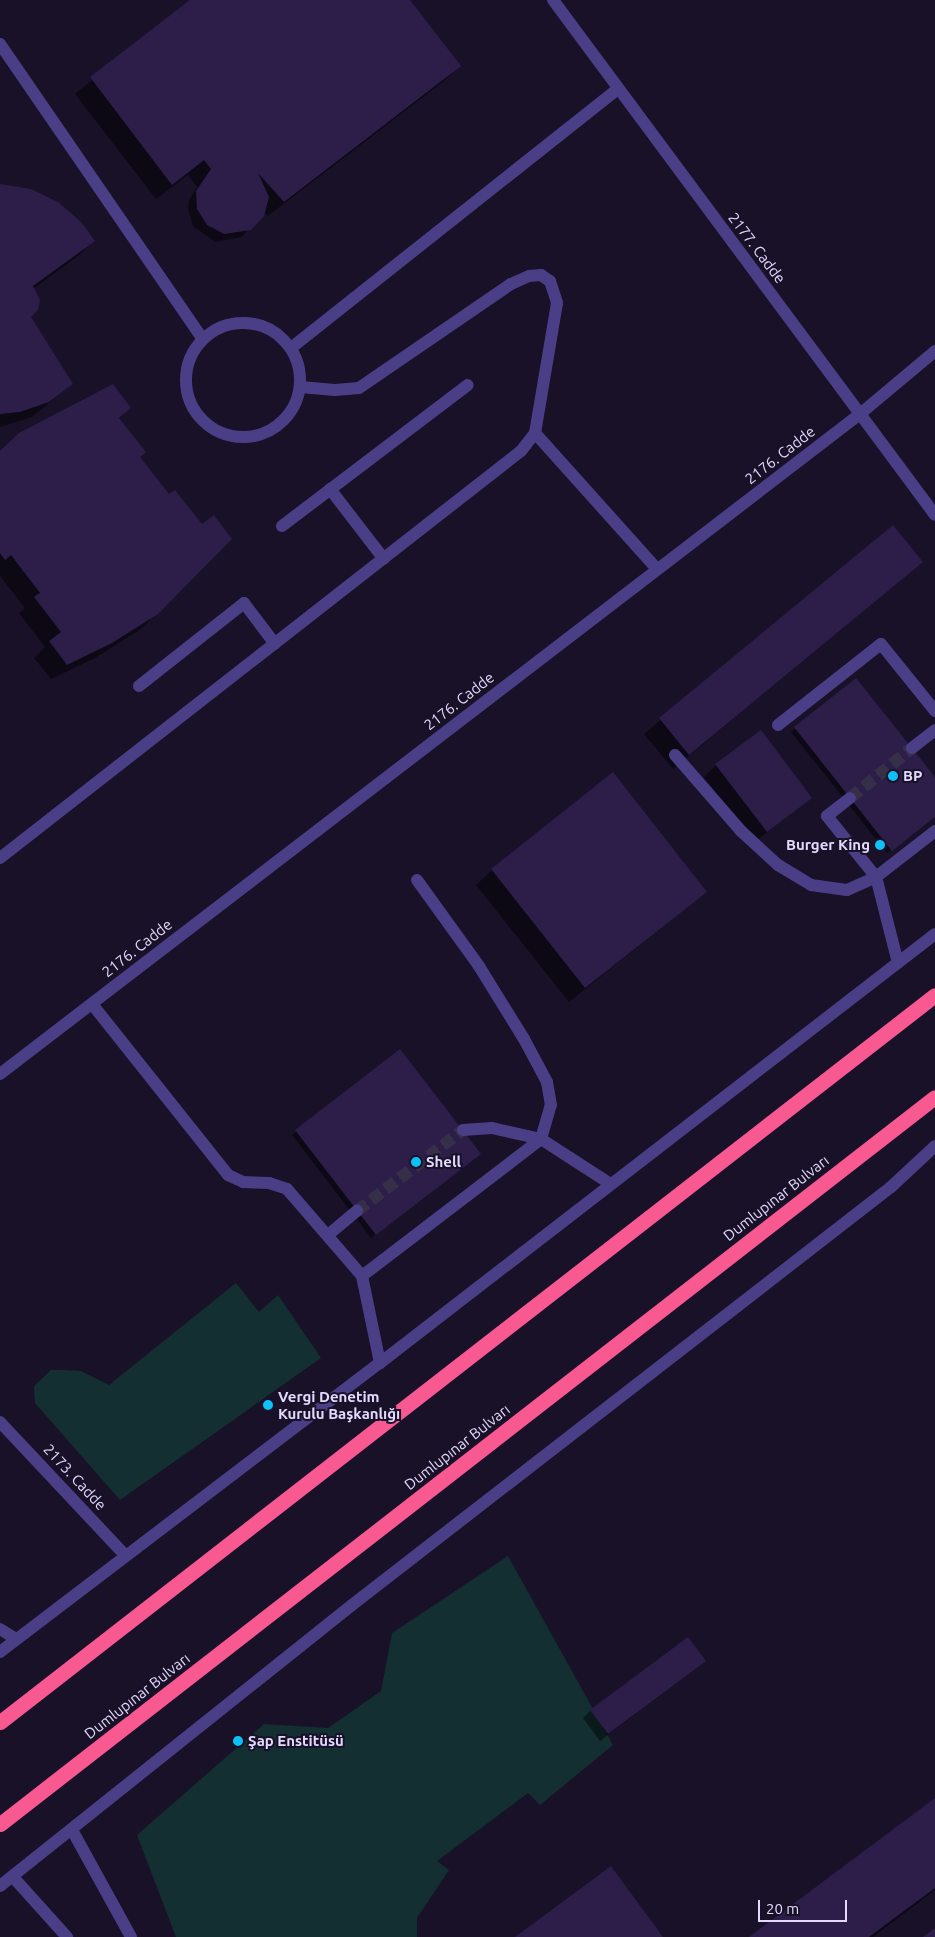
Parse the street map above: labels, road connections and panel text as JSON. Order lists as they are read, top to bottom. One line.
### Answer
{"streets":{"highway":["Dumlupınar Bulvarı"],"street":["2177. Cadde","2176. Cadde","2173. Cadde"]},"crossings":[["2177. Cadde","2176. Cadde"]],"places":["BP","Burger King","Shell","Vergi Denetim Kurulu Başkanlığı","Şap Enstitüsü"],"scale_bar":"20 m"}
